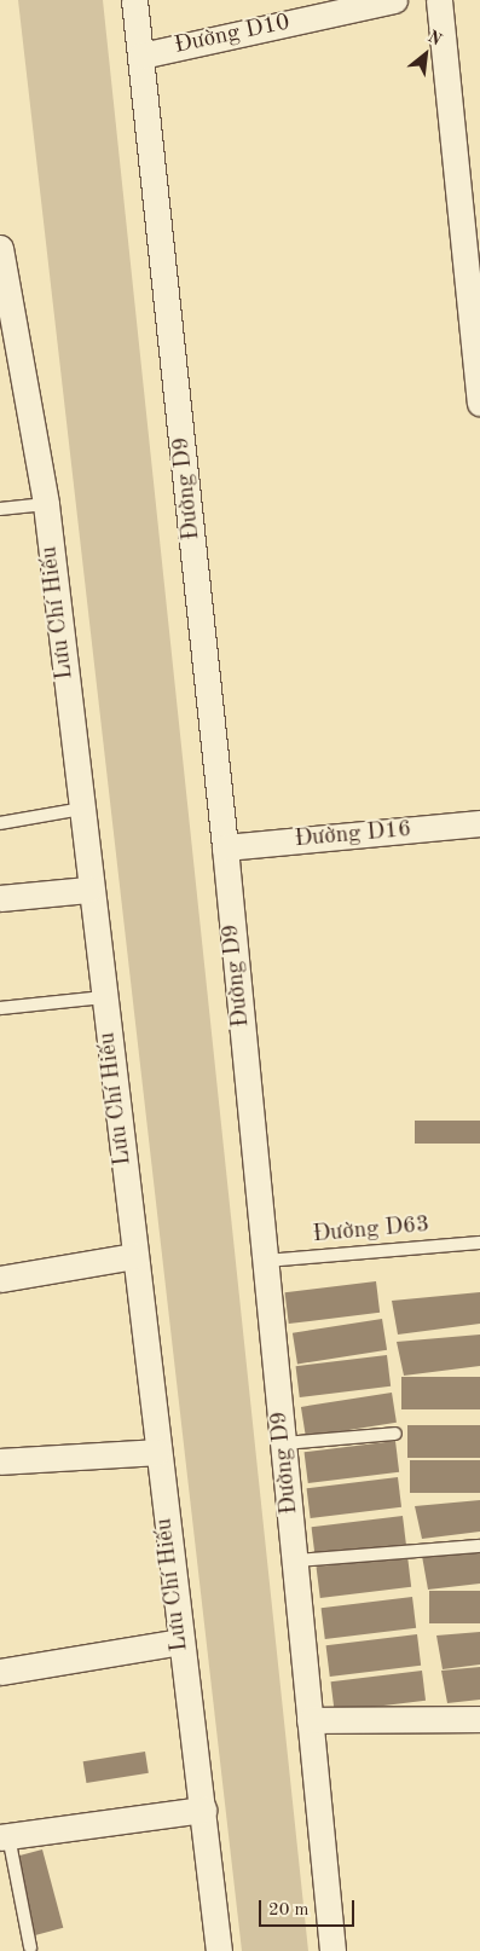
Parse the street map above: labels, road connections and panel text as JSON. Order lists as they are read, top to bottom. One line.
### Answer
{"streets":{"street":["Đường D10","Đường D9","Lưu Chí Hiếu","Đường D16"],"lane":["Đường D63"]},"crossings":[["Đường D10","Đường D9"],["Đường D9","Đường D16"],["Đường D9","Đường D63"]],"scale_bar":"20 m","north":"top right"}
